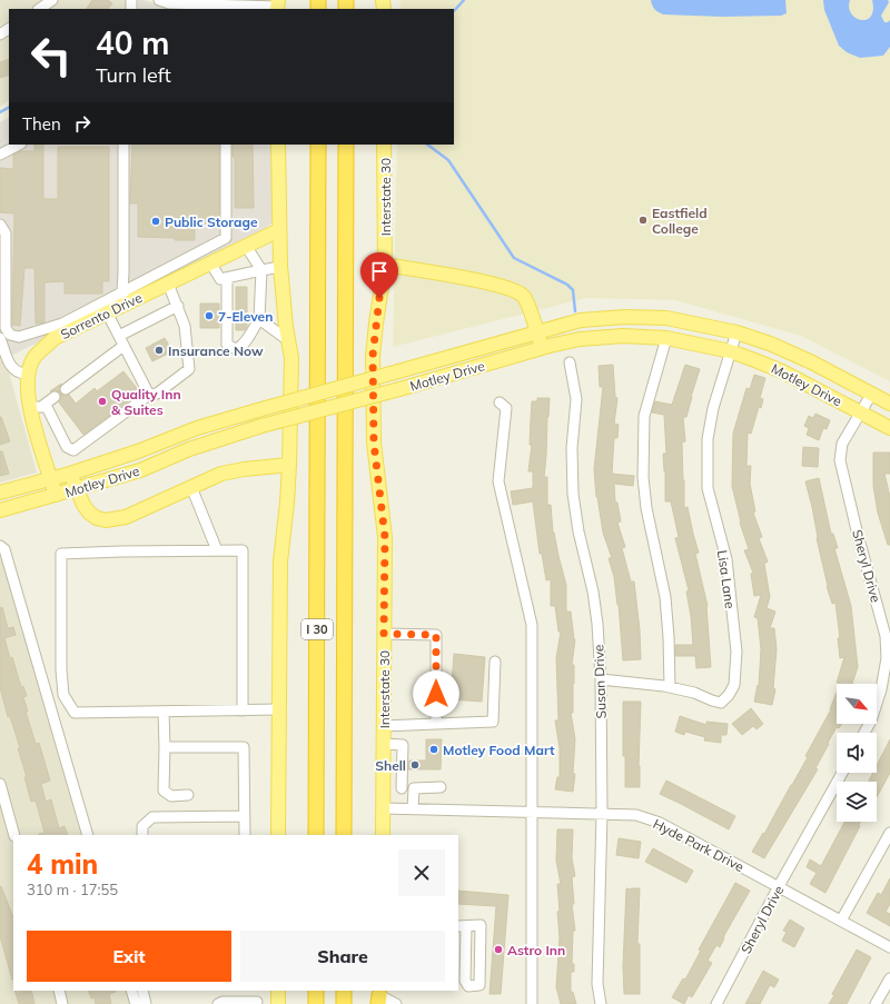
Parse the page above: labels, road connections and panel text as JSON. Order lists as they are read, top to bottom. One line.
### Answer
{"streets":{"highway":["I 30"],"main road":["Interstate 30","Sorrento Drive","Motley Drive"],"street":["Sheryl Drive","Lisa Lane","Susan Drive","Hyde Park Drive"]},"crossings":[["Interstate 30","Hyde Park Drive"],["Sorrento Drive","Motley Drive"],["Motley Drive","Sheryl Drive"],["Motley Drive","Lisa Lane"],["Sheryl Drive","Hyde Park Drive"],["Lisa Lane","Susan Drive"],["Susan Drive","Hyde Park Drive"]],"places":["Eastfield College","Public Storage","7-Eleven","Insurance Now","Quality Inn & Suites","Motley Food Mart","Shell","Astro Inn"],"north":"bottom right","page":{"turn":["40 m","Turn left"],"then":"Then","heading":["4 min","310 m · 17:55"],"buttons":["Exit","Share"]}}
